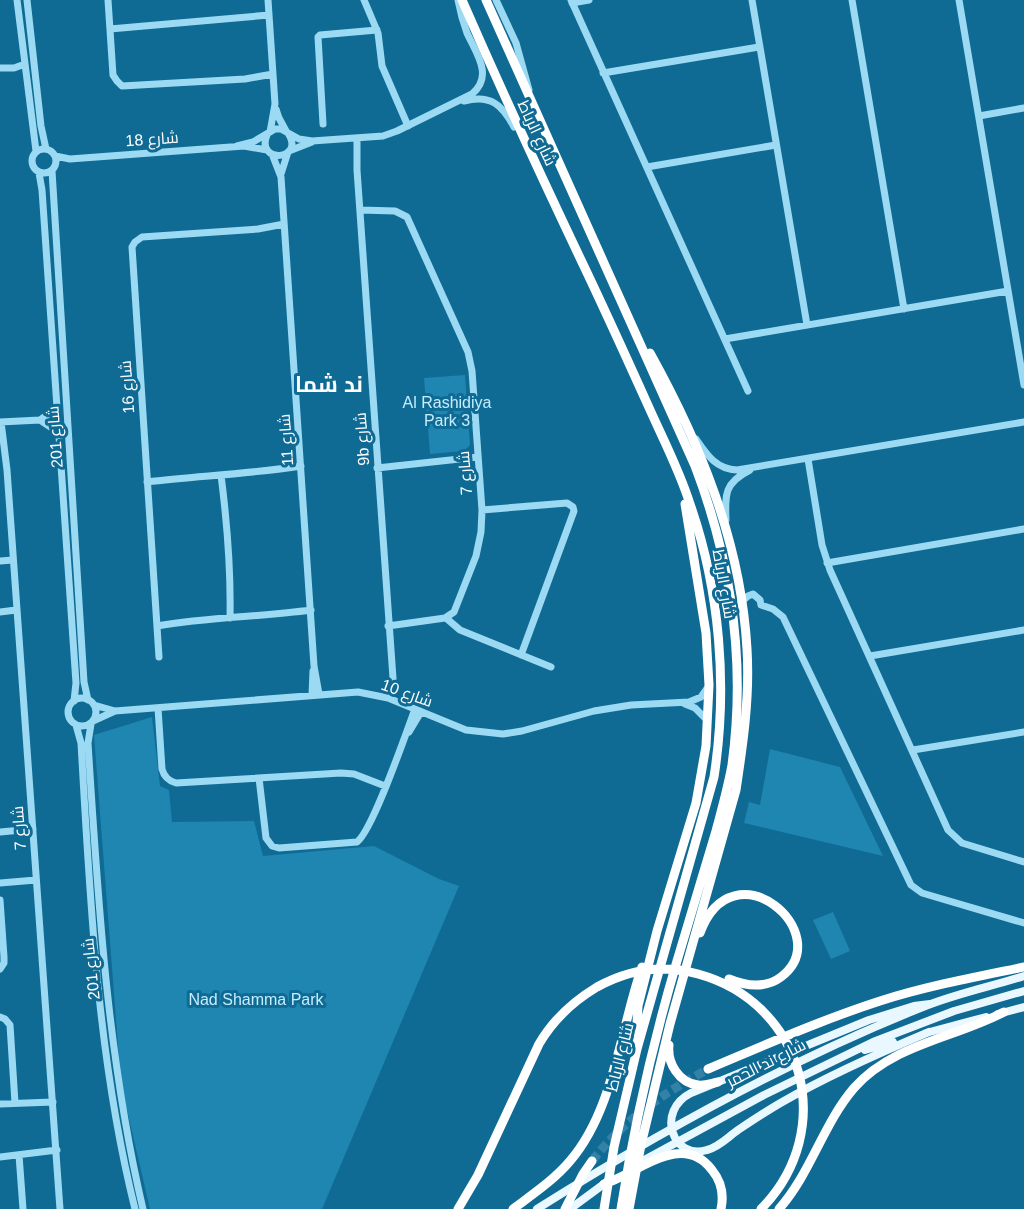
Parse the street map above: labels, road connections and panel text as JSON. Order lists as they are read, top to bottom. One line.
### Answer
{"streets":{"highway":["شارع الرباط"],"main road":["شارع ند الحمر"],"street":["شارع 18","شارع 16","شارع 201","9b شارع","شارع 11","شارع 7","شارع 10"]},"crossings":[["شارع 18","شارع 201"],["شارع 18","شارع 11"],["شارع 16","شارع 11"],["شارع 201","شارع 10"],["9b شارع","شارع 7"],["9b شارع","شارع 10"],["شارع 11","شارع 10"]],"districts":["ند شما"],"parks":["Al Rashidiya Park 3","Nad Shamma Park"]}
